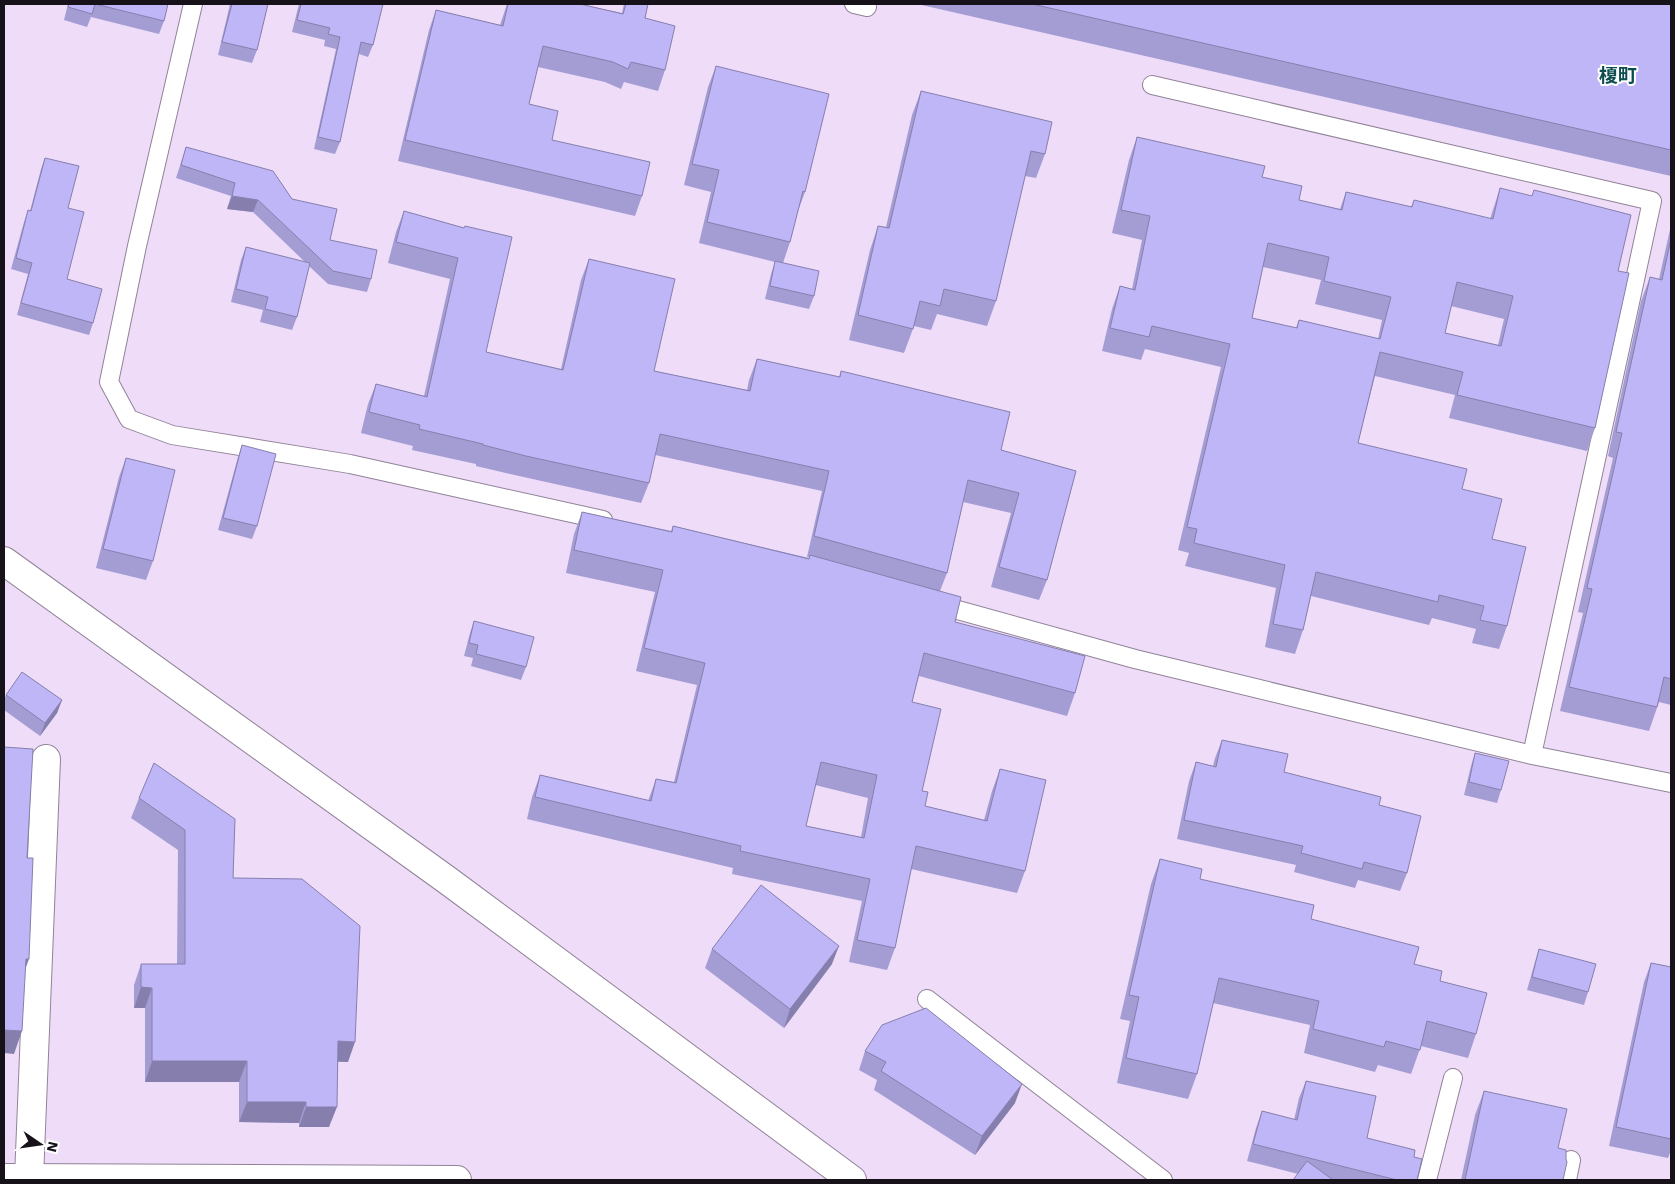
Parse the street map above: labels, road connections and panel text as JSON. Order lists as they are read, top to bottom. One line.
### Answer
{"districts":["榎町"],"north":"right"}
